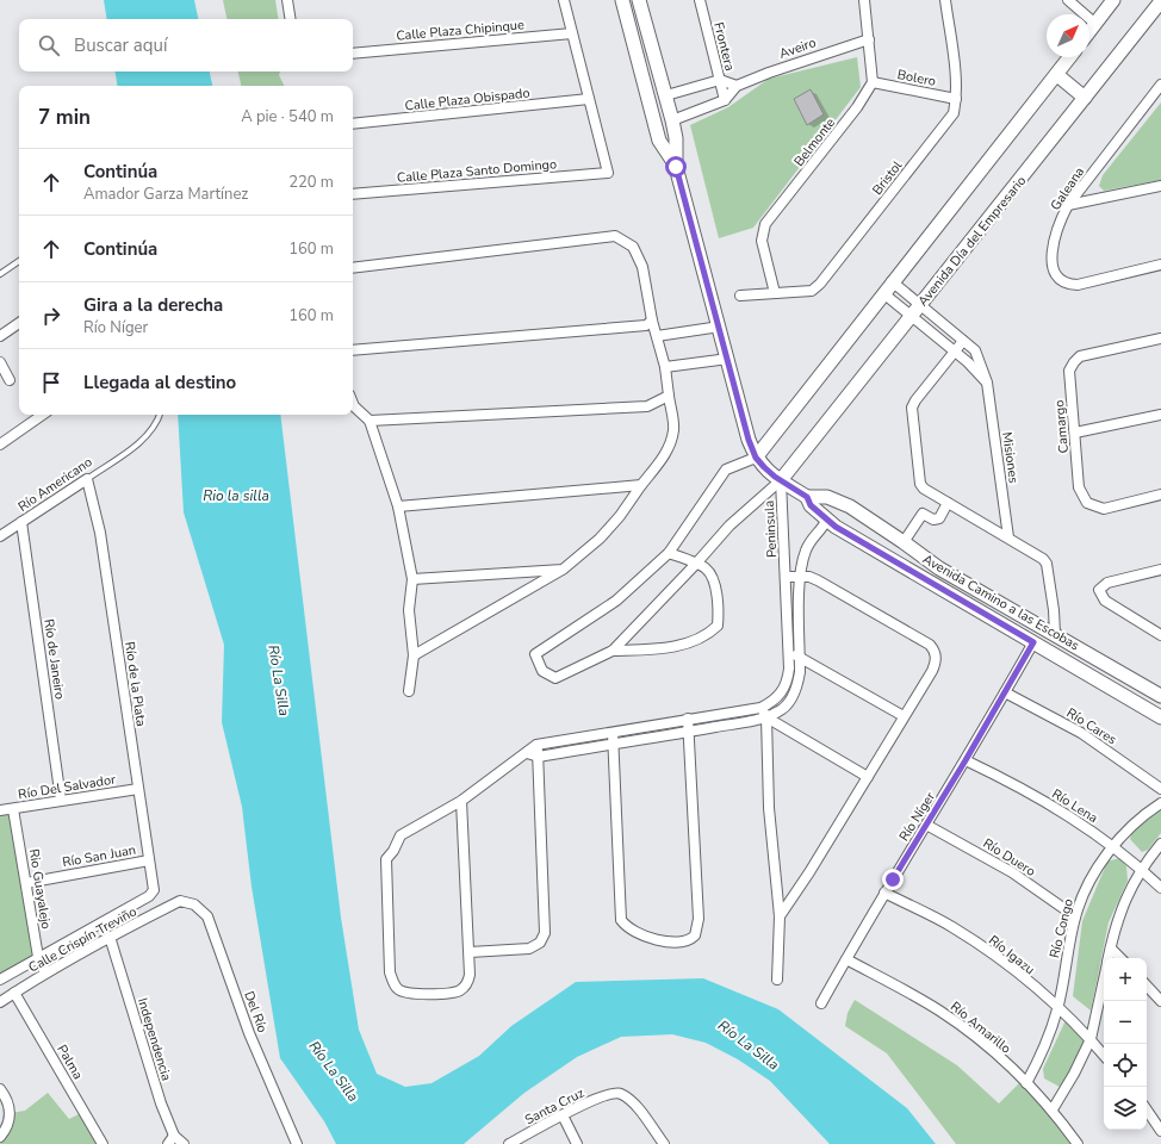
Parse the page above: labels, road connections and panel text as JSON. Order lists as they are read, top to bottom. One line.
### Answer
{"streets":{"street":["Calle Plaza Chipinque","Frontera","Aveiro","Bolero","Calle Plaza Obispado","Belmonte","Calle Plaza Santo Domingo","Bristol","Galeana","Avenida Día del Empresario","Camargo","Misiones","Río Americano","Peninsula","Avenida Camino a las Escobas","Río de Janeiro","Río de la Plata","Río Cares","Río Del Salvador","Río Lena","Río Níger","Río San Juan","Río Duero","Rio Guayalejo","Río Congo","Calle Crispín Treviño","Río Igazu","Del Río","Río Amarillo","Independencia","Palma","Santa Cruz"]},"crossings":[["Frontera","Aveiro"],["Bolero","Belmonte"],["Bolero","Bristol"],["Calle Plaza Obispado","Calle Plaza Santo Domingo"],["Belmonte","Bristol"],["Avenida Día del Empresario","Misiones"],["Avenida Día del Empresario","Peninsula"],["Río Americano","Río de Janeiro"],["Río Americano","Río de la Plata"],["Avenida Camino a las Escobas","Río Níger"],["Río de Janeiro","Río Del Salvador"],["Río de la Plata","Río Del Salvador"],["Río de la Plata","Río San Juan"],["Río de la Plata","Calle Crispín Treviño"],["Río Cares","Río Níger"],["Río Del Salvador","Rio Guayalejo"],["Río Lena","Río Níger"],["Río Lena","Río Congo"],["Río Níger","Río Duero"],["Río Níger","Río Igazu"],["Río Níger","Río Amarillo"],["Río San Juan","Rio Guayalejo"],["Río Duero","Río Congo"],["Rio Guayalejo","Calle Crispín Treviño"],["Río Congo","Río Igazu"],["Río Congo","Río Amarillo"],["Calle Crispín Treviño","Del Río"],["Calle Crispín Treviño","Independencia"],["Calle Crispín Treviño","Palma"]],"water":["Rio la silla","Río La Silla"],"north":"top right","page":{"search":"Buscar aquí","heading":["7 min","A pie · 540 m"],"list":[["Continúa","Amador Garza Martínez","220 m"],["Continúa","160 m"],["Gira a la derecha","Río Níger","160 m"],"Llegada al destino"],"map_buttons":["+","−"]}}
